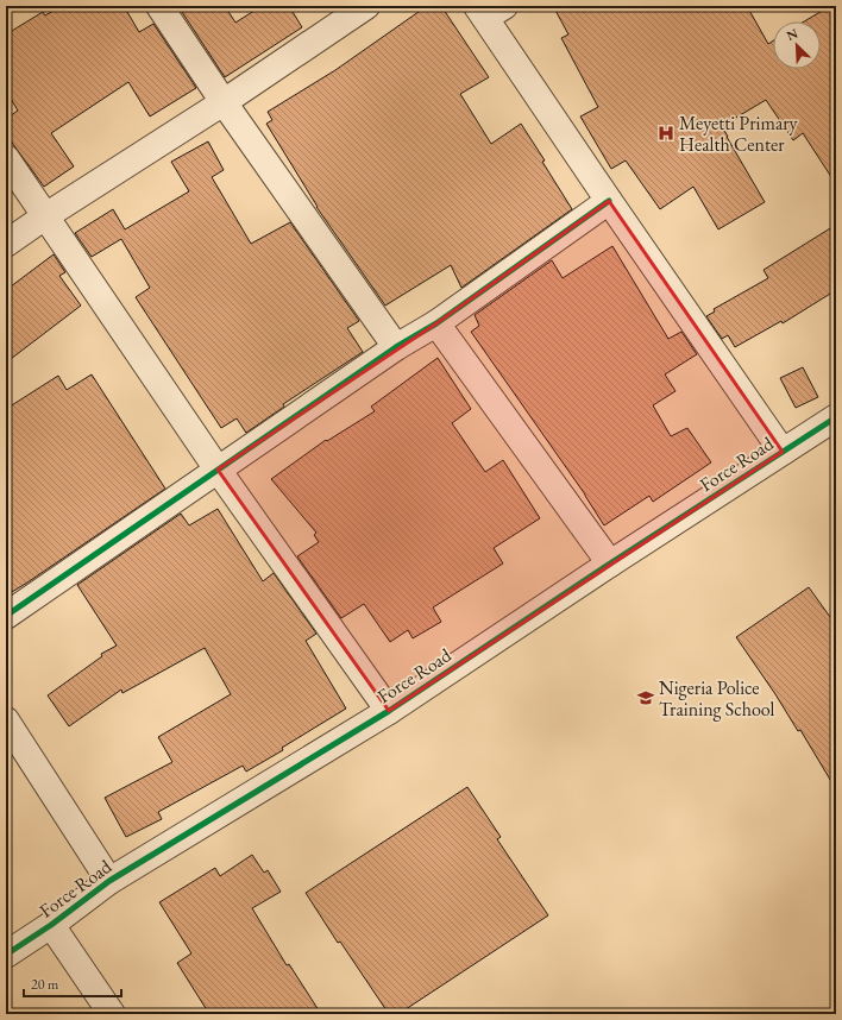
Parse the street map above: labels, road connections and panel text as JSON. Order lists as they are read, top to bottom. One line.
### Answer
{"streets":{"street":["Force Road"]},"places":{"hospital":["Meyetti Primary Health Center"],"school or university":["Nigeria Police Training School"]},"scale_bar":"20 m","north":"top left"}
